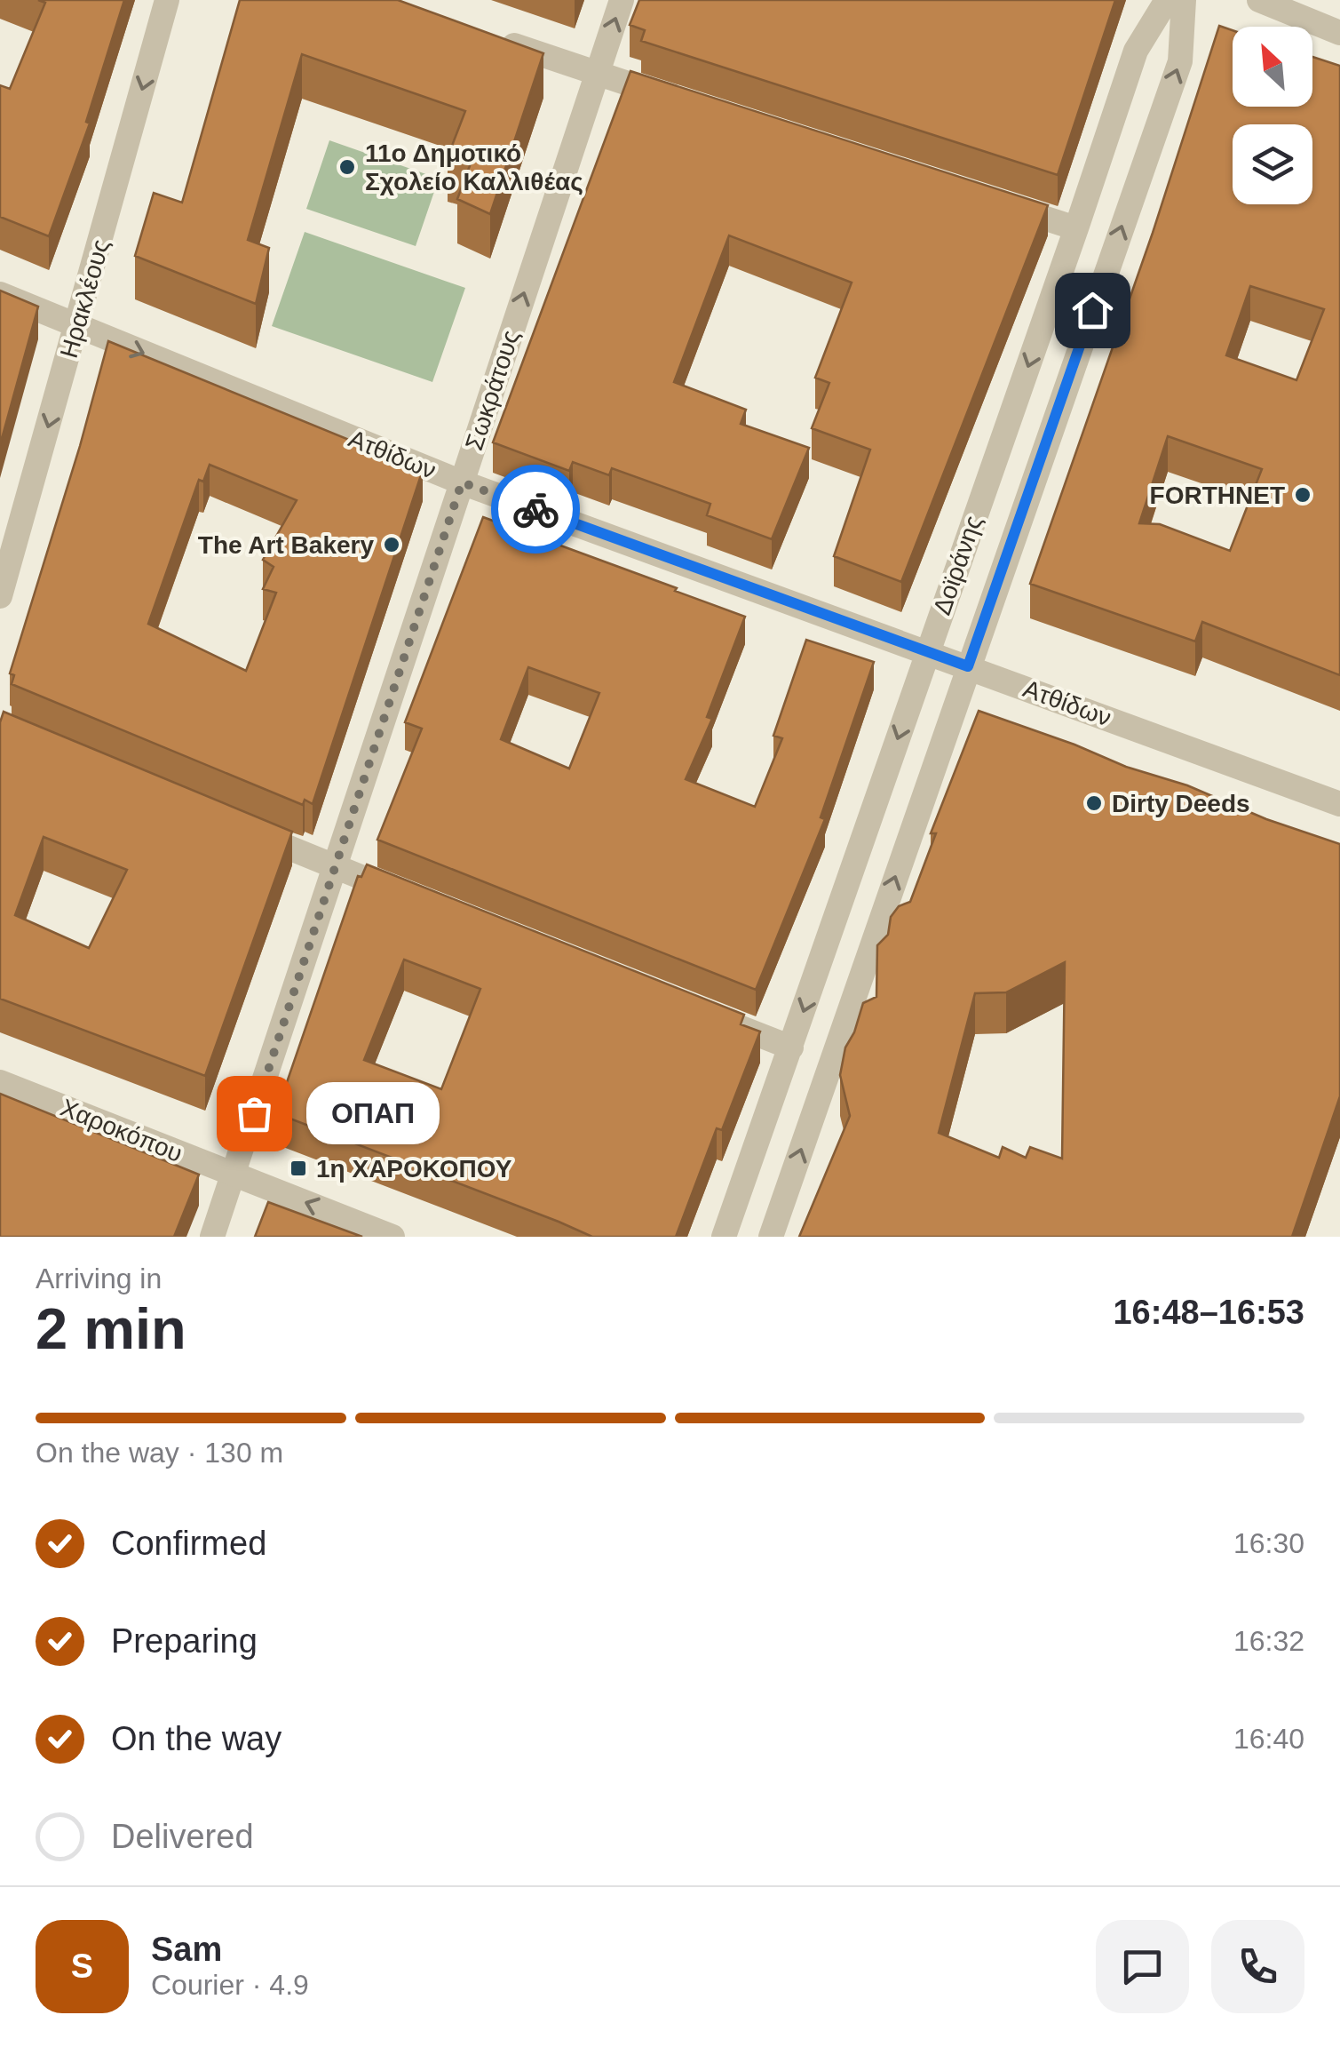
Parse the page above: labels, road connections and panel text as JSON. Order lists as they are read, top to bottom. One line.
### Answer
{"streets":{"street":["Ηρακλέους","Σωκράτους","Ατθίδων","Δοϊράνης","Χαροκόπου"]},"crossings":[["Ηρακλέους","Ατθίδων"],["Σωκράτους","Ατθίδων"],["Σωκράτους","Χαροκόπου"],["Ατθίδων","Δοϊράνης"]],"one_way":["Ηρακλέους","Σωκράτους","Χαροκόπου"],"places":{"other":["11ο Δημοτικό Σχολείο Καλλιθέας","FORTHNET","The Art Bakery","Dirty Deeds","ΟΠΑΠ"],"transit":["1η ΧΑΡΟΚΟΠΟΥ"]},"north":"top left","page":{"bubble":"ΟΠΑΠ","heading":["2 min","Arriving in","16:48–16:53"],"panel":["Sam","Courier · 4.9"],"bar":"On the way · 130 m","list":[["Confirmed","16:30"],["Preparing","16:32"],["On the way","16:40"],"Delivered"],"round":"S"}}
